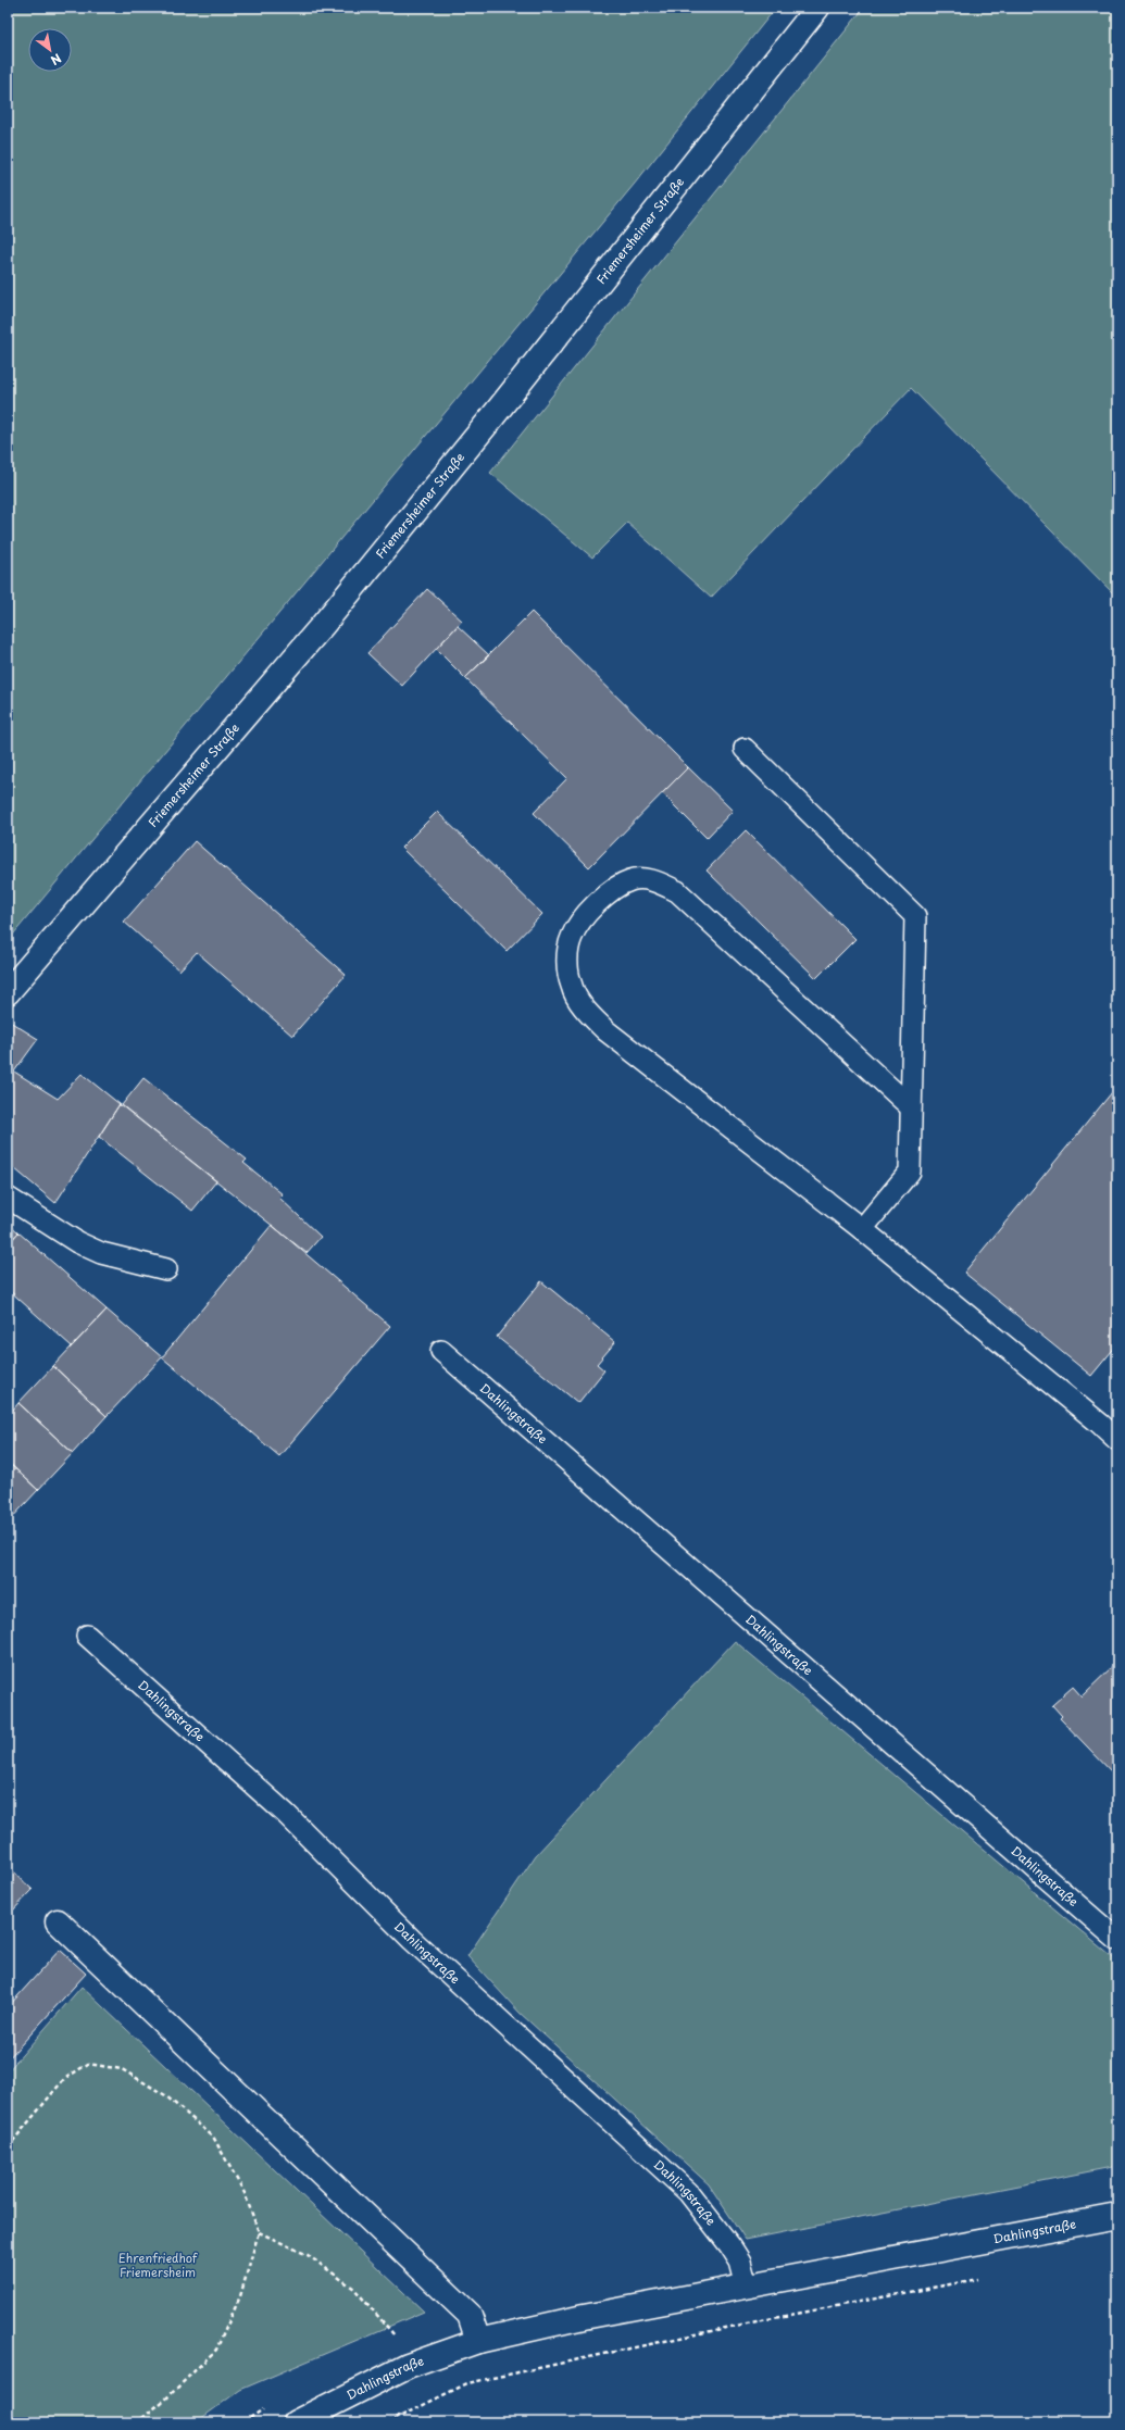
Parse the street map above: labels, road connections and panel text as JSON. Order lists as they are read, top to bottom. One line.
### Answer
{"streets":{"street":["Friemersheimer Straße","Dahlingstraße"]},"parks":["Ehrenfriedhof Friemersheim"],"north":"bottom right"}
